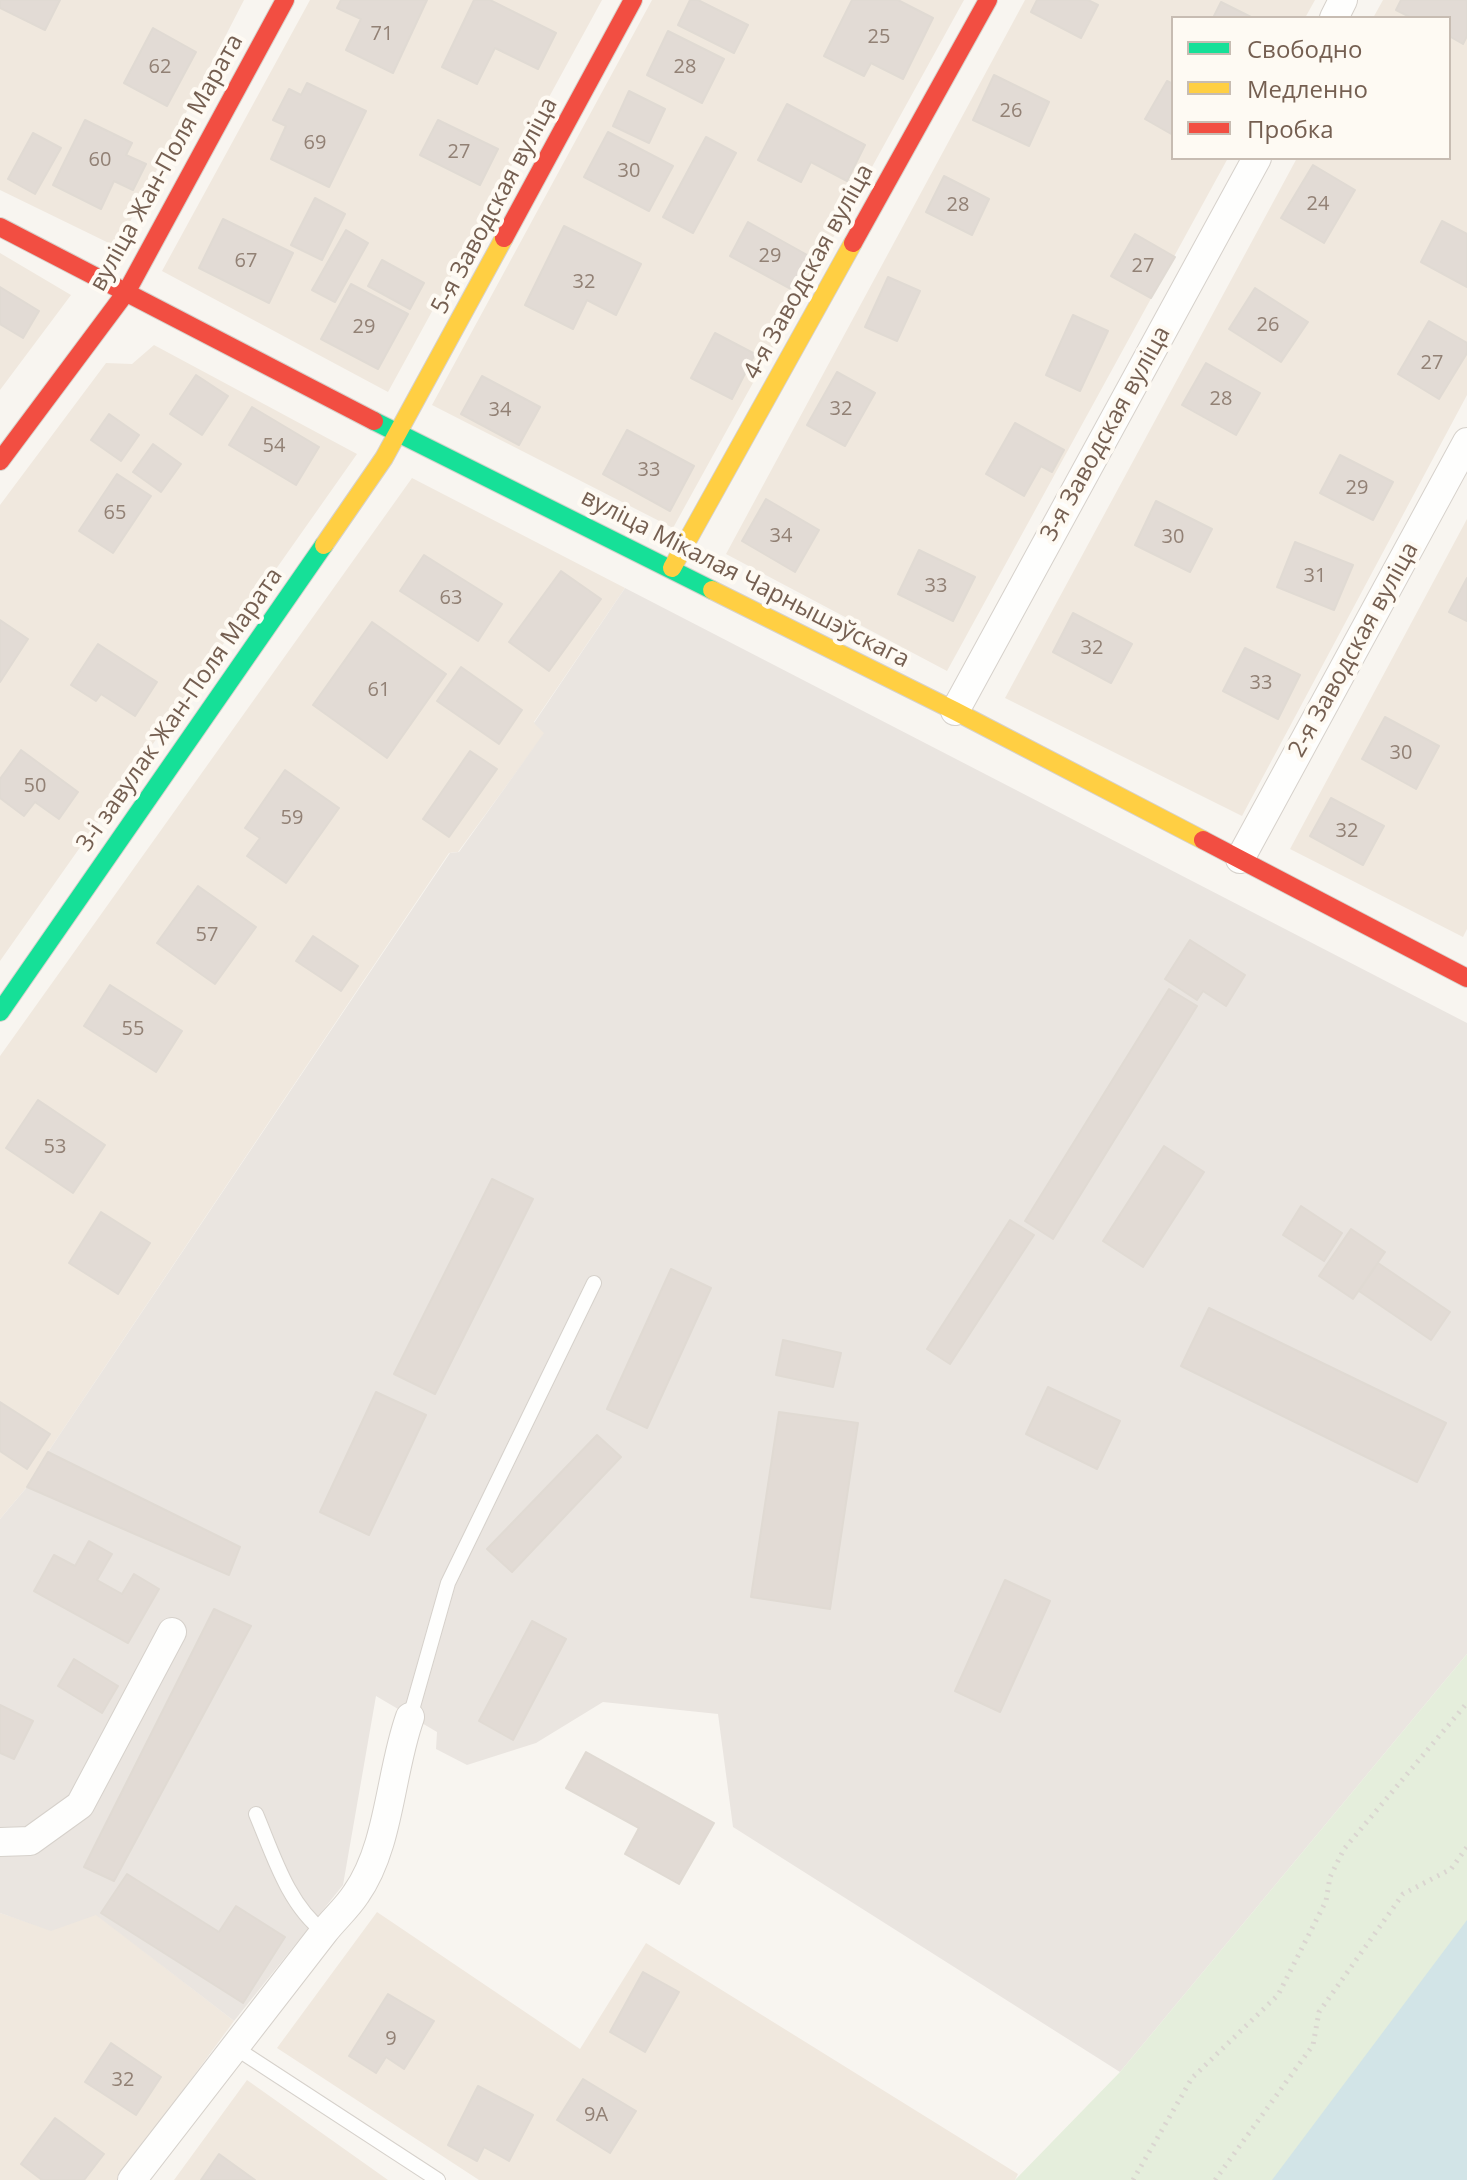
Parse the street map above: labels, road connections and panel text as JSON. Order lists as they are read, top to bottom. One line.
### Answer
{"streets":{"street":["вуліца Жан-Поля Марата","5-я Заводская вуліца","4-я Заводская вуліца","3-я Заводская вуліца","вуліца Мікалая Чарнышэўскага","2-я Заводская вуліца","3-і завулак Жан-Поля Марата"]},"crossings":[["вуліца Жан-Поля Марата","вуліца Мікалая Чарнышэўскага"],["5-я Заводская вуліца","вуліца Мікалая Чарнышэўскага"],["5-я Заводская вуліца","3-і завулак Жан-Поля Марата"],["4-я Заводская вуліца","вуліца Мікалая Чарнышэўскага"],["3-я Заводская вуліца","вуліца Мікалая Чарнышэўскага"],["вуліца Мікалая Чарнышэўскага","2-я Заводская вуліца"],["вуліца Мікалая Чарнышэўскага","3-і завулак Жан-Поля Марата"]],"house_numbers":["71","25","62","28","26","69","27","60","30","24","28","29","67","27","32","26","29","27","28","32","34","54","33","29","65","34","30","31","33","63","32","33","61","30","50","59","32","57","55","53","9","32","9А"],"legend":["Свободно","Медленно","Пробка"]}
